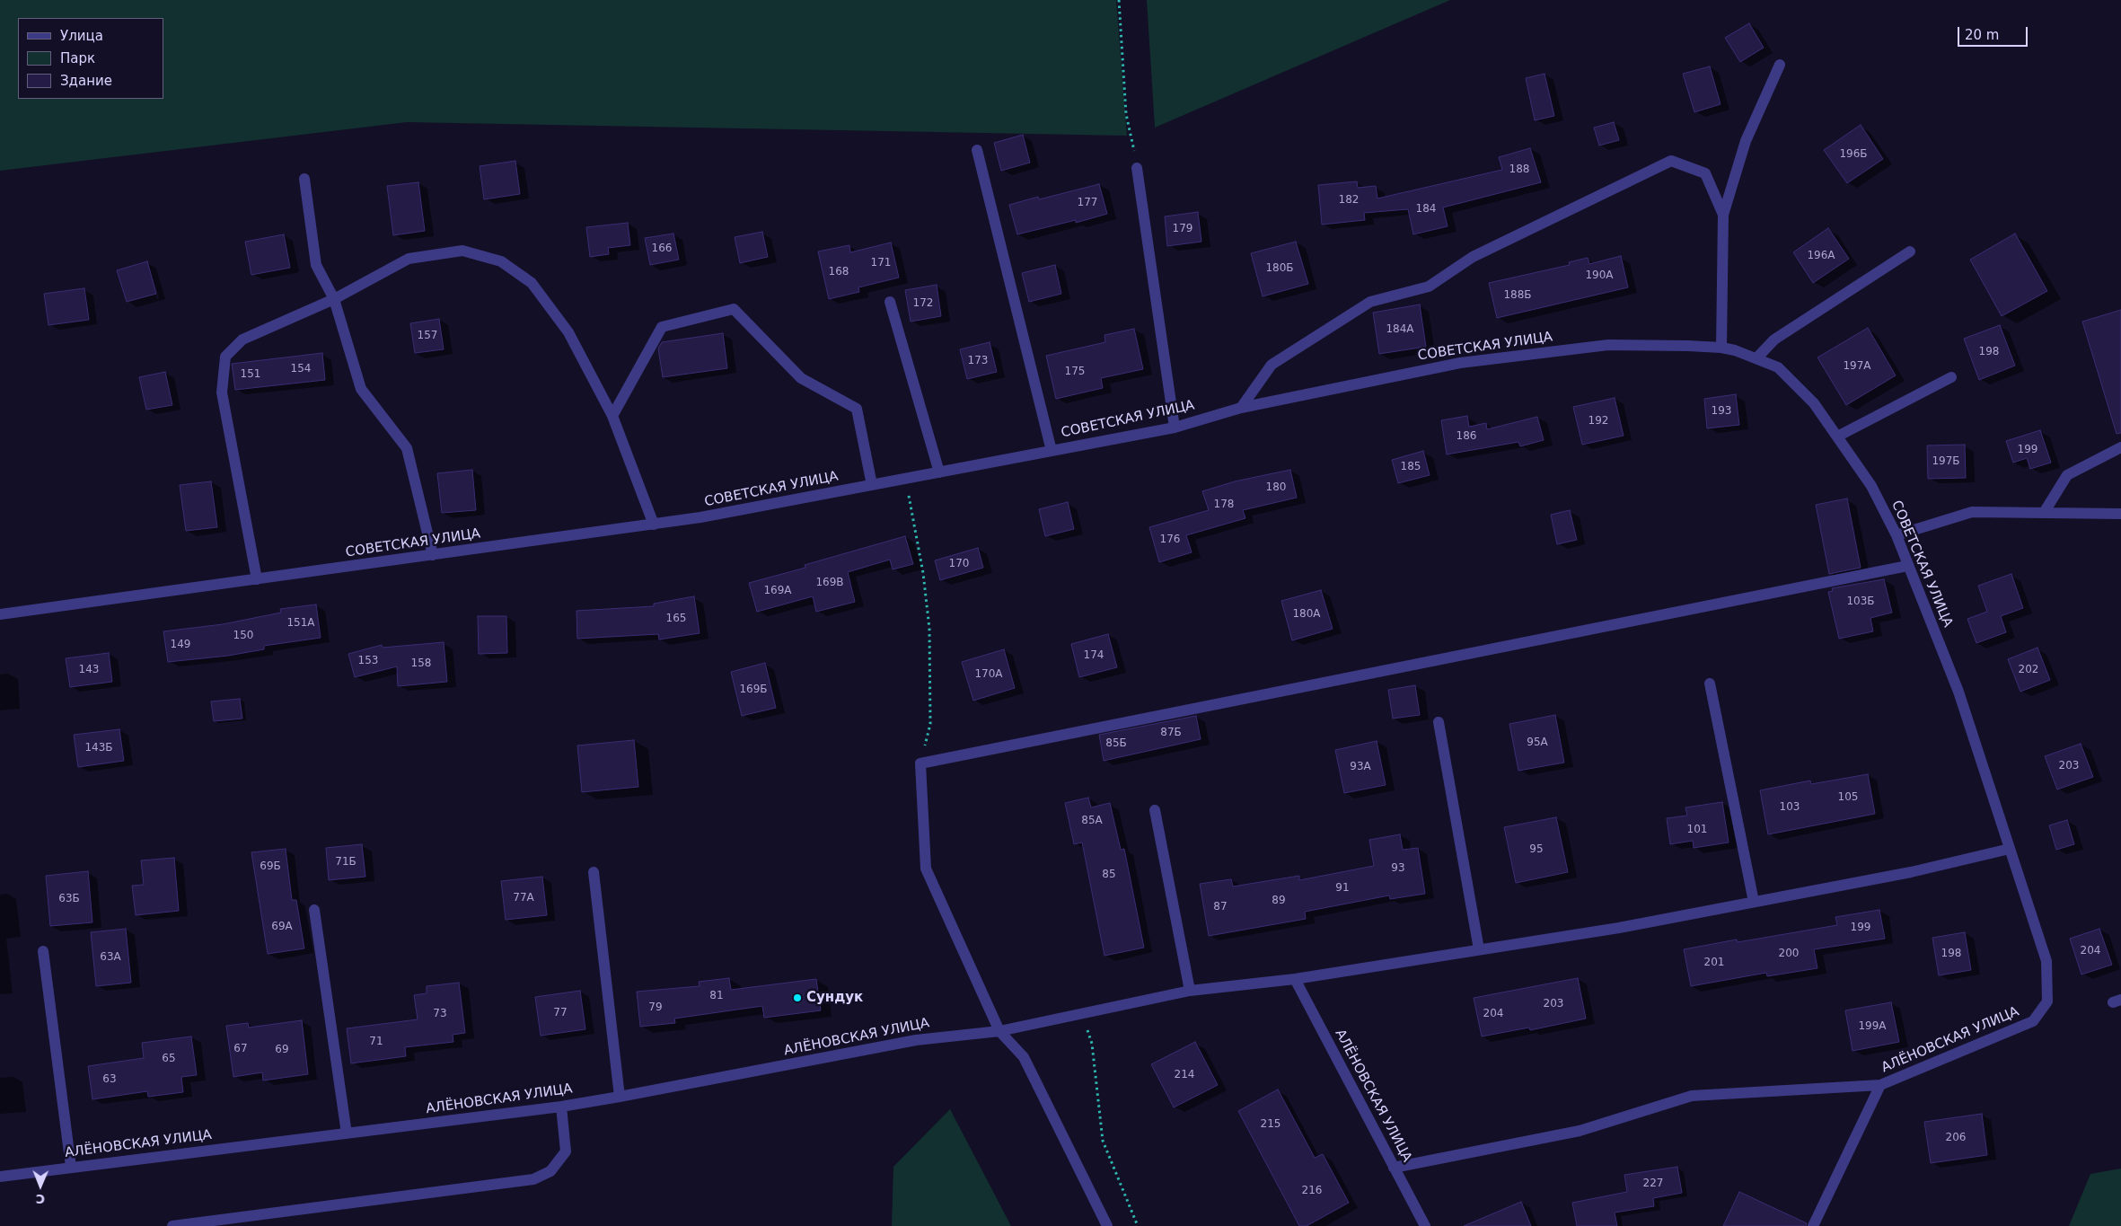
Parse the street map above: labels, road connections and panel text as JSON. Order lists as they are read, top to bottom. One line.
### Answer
{"streets":{"street":["СОВЕТСКАЯ УЛИЦА","АЛЁНОВСКАЯ УЛИЦА"]},"crossings":[["СОВЕТСКАЯ УЛИЦА","АЛЁНОВСКАЯ УЛИЦА"]],"places":["Сундук"],"house_numbers":["196Б","188","182","177","184","179","166","196А","171","180Б","168","190А","188Б","172","184А","157","198","173","197А","154","175","151","193","192","186","199","197Б","185","180","178","176","170","169В","169А","103Б","180А","165","151А","150","149","174","153","158","143","202","170А","169Б","87Б","95А","85Б","143Б","203","93А","105","103","85А","101","95","71Б","69Б","93","85","91","77А","63Б","89","87","69А","199","204","200","198","63А","201","81","203","79","77","73","204","199А","71","67","69","65","214","63","215","206","227","216"],"legend":["Улица","Парк","Здание"],"scale_bar":"20 m","north":"bottom"}
